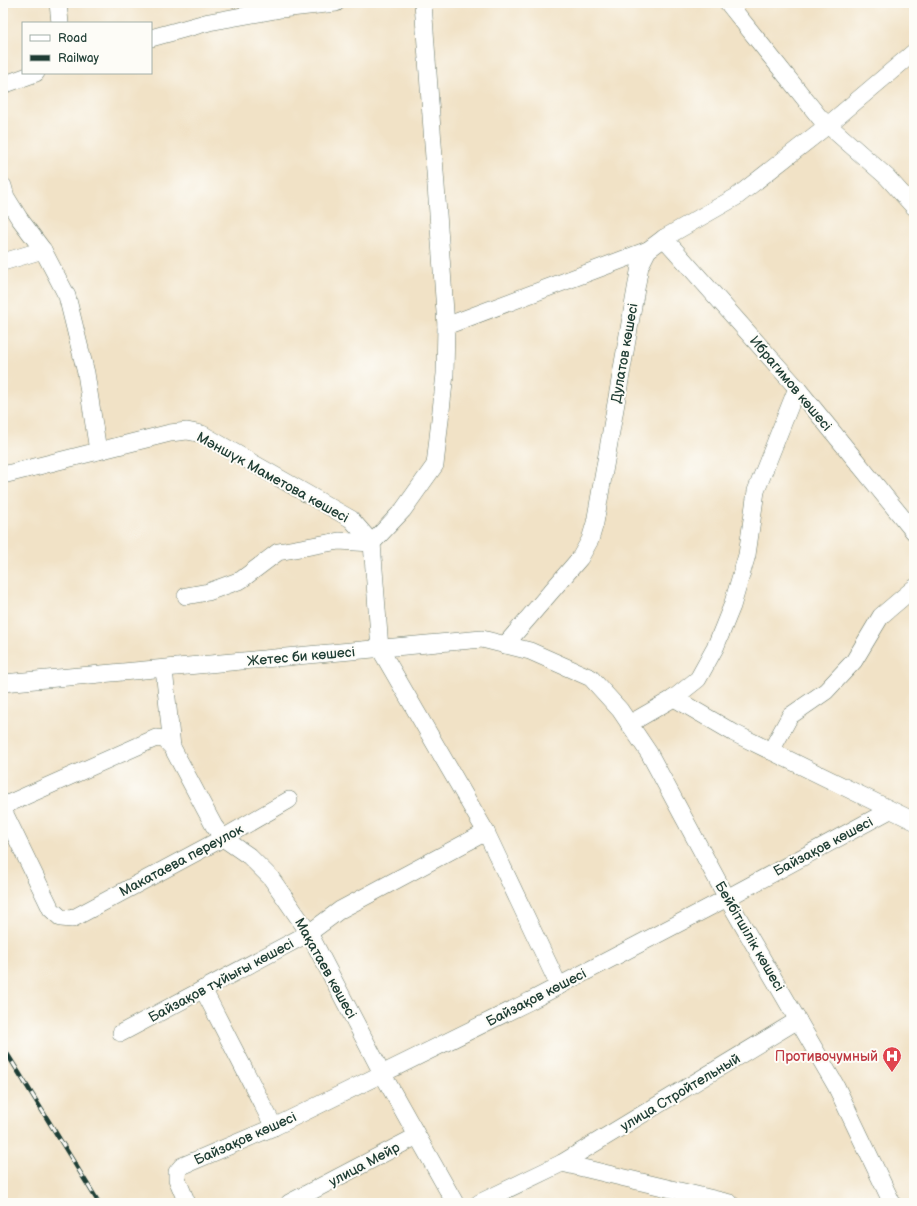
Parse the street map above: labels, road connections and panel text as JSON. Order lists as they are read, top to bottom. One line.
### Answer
{"streets":{"street":["Дулатов көшесі","Ибрагимов көшесі","Мәншүк Маметова көшесі","Жетес би көшесі","Байзақов көшесі","Макатаева переулок","Бейбітшілік көшесі","Мақатаев көшесі","Байзақов тұйығы көшесі","улица Стройтельный","улица Мейр"]},"crossings":[["Дулатов көшесі","Ибрагимов көшесі"],["Дулатов көшесі","Жетес би көшесі"],["Жетес би көшесі","Бейбітшілік көшесі"],["Байзақов көшесі","Бейбітшілік көшесі"],["Байзақов көшесі","Мақатаев көшесі"],["Макатаева переулок","Мақатаев көшесі"],["Бейбітшілік көшесі","улица Стройтельный"],["Мақатаев көшесі","Байзақов тұйығы көшесі"],["Мақатаев көшесі","улица Мейр"]],"places":{"hospital":["Противочумный"]},"legend":["Road","Railway"]}
